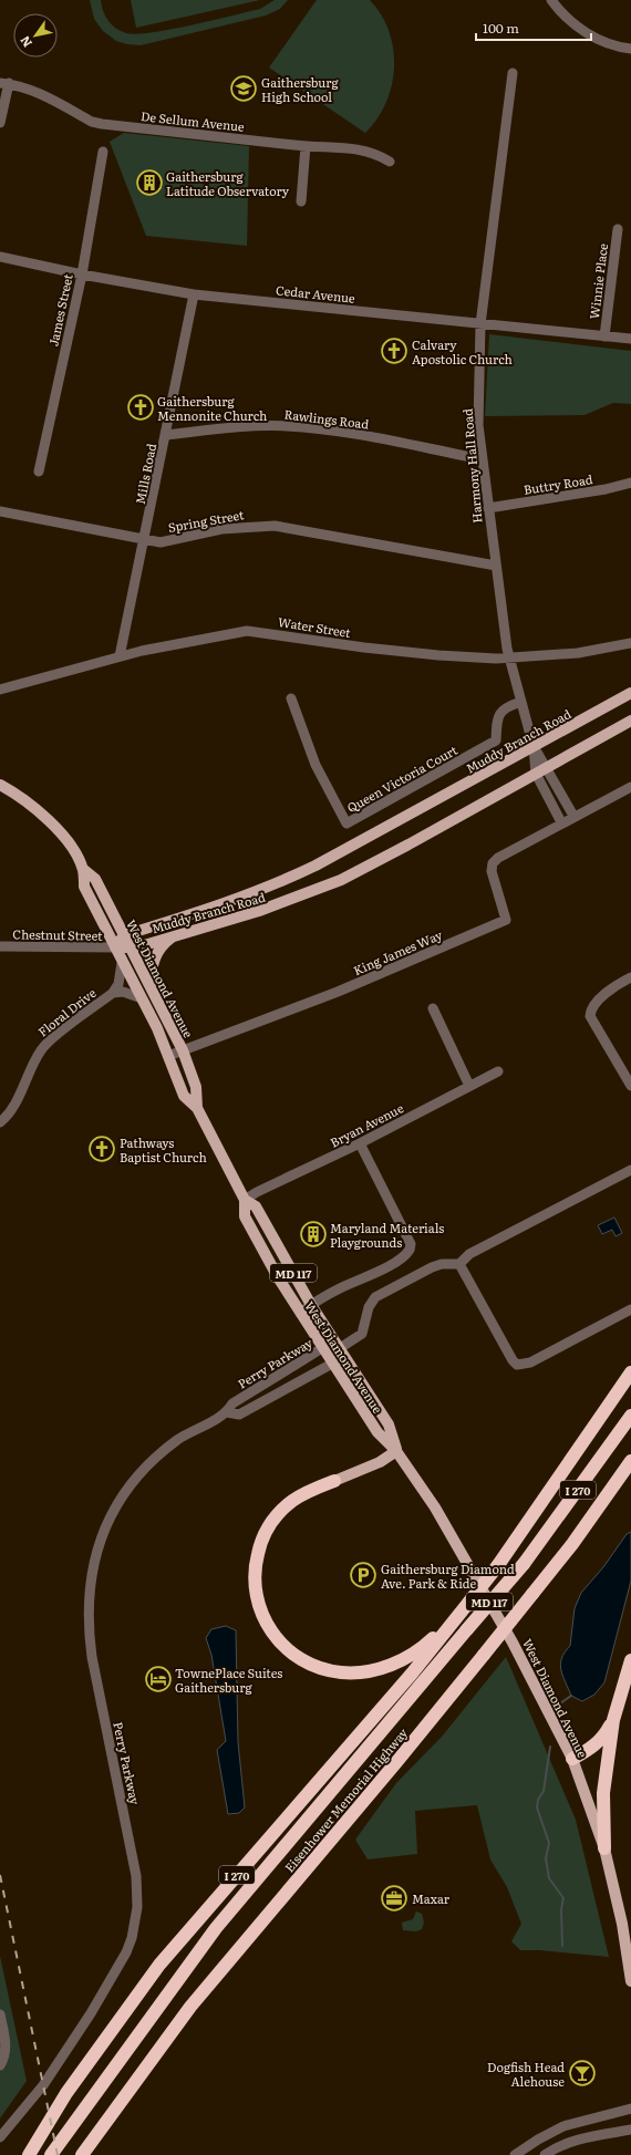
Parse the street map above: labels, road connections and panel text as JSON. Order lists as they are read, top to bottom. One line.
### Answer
{"streets":{"highway":["I 270","Eisenhower Memorial Highway"],"main road":["Muddy Branch Road","West Diamond Avenue","MD 117"],"street":["De Sellum Avenue","Winnie Place","Cedar Avenue","James Street","Rawlings Road","Harmony Hall Road","Mills Road","Buttry Road","Spring Street","Water Street","Queen Victoria Court","Chestnut Street","King James Way","Floral Drive","Bryan Avenue","Perry Parkway"]},"crossings":[["Winnie Place","Cedar Avenue"],["Cedar Avenue","James Street"],["Cedar Avenue","Harmony Hall Road"],["Cedar Avenue","Mills Road"],["Rawlings Road","Harmony Hall Road"],["Rawlings Road","Mills Road"],["Harmony Hall Road","Buttry Road"],["Harmony Hall Road","Spring Street"],["Harmony Hall Road","Water Street"],["Harmony Hall Road","Muddy Branch Road"],["Harmony Hall Road","Queen Victoria Court"],["Mills Road","Spring Street"],["Mills Road","Water Street"],["Muddy Branch Road","Chestnut Street"],["Muddy Branch Road","West Diamond Avenue"],["Chestnut Street","West Diamond Avenue"],["King James Way","West Diamond Avenue"],["West Diamond Avenue","Floral Drive"],["West Diamond Avenue","Bryan Avenue"],["West Diamond Avenue","Perry Parkway"]],"places":{"school or university":["Gaithersburg High School"],"building":["Gaithersburg Latitude Observatory","Maryland Materials Playgrounds"],"church":["Calvary Apostolic Church","Gaithersburg Mennonite Church","Pathways Baptist Church"],"parking":["Gaithersburg Diamond Ave. Park & Ride"],"hotel":["TownePlace Suites Gaithersburg"],"office":["Maxar"],"bar":["Dogfish Head Alehouse"]},"scale_bar":"100 m","north":"bottom left"}
